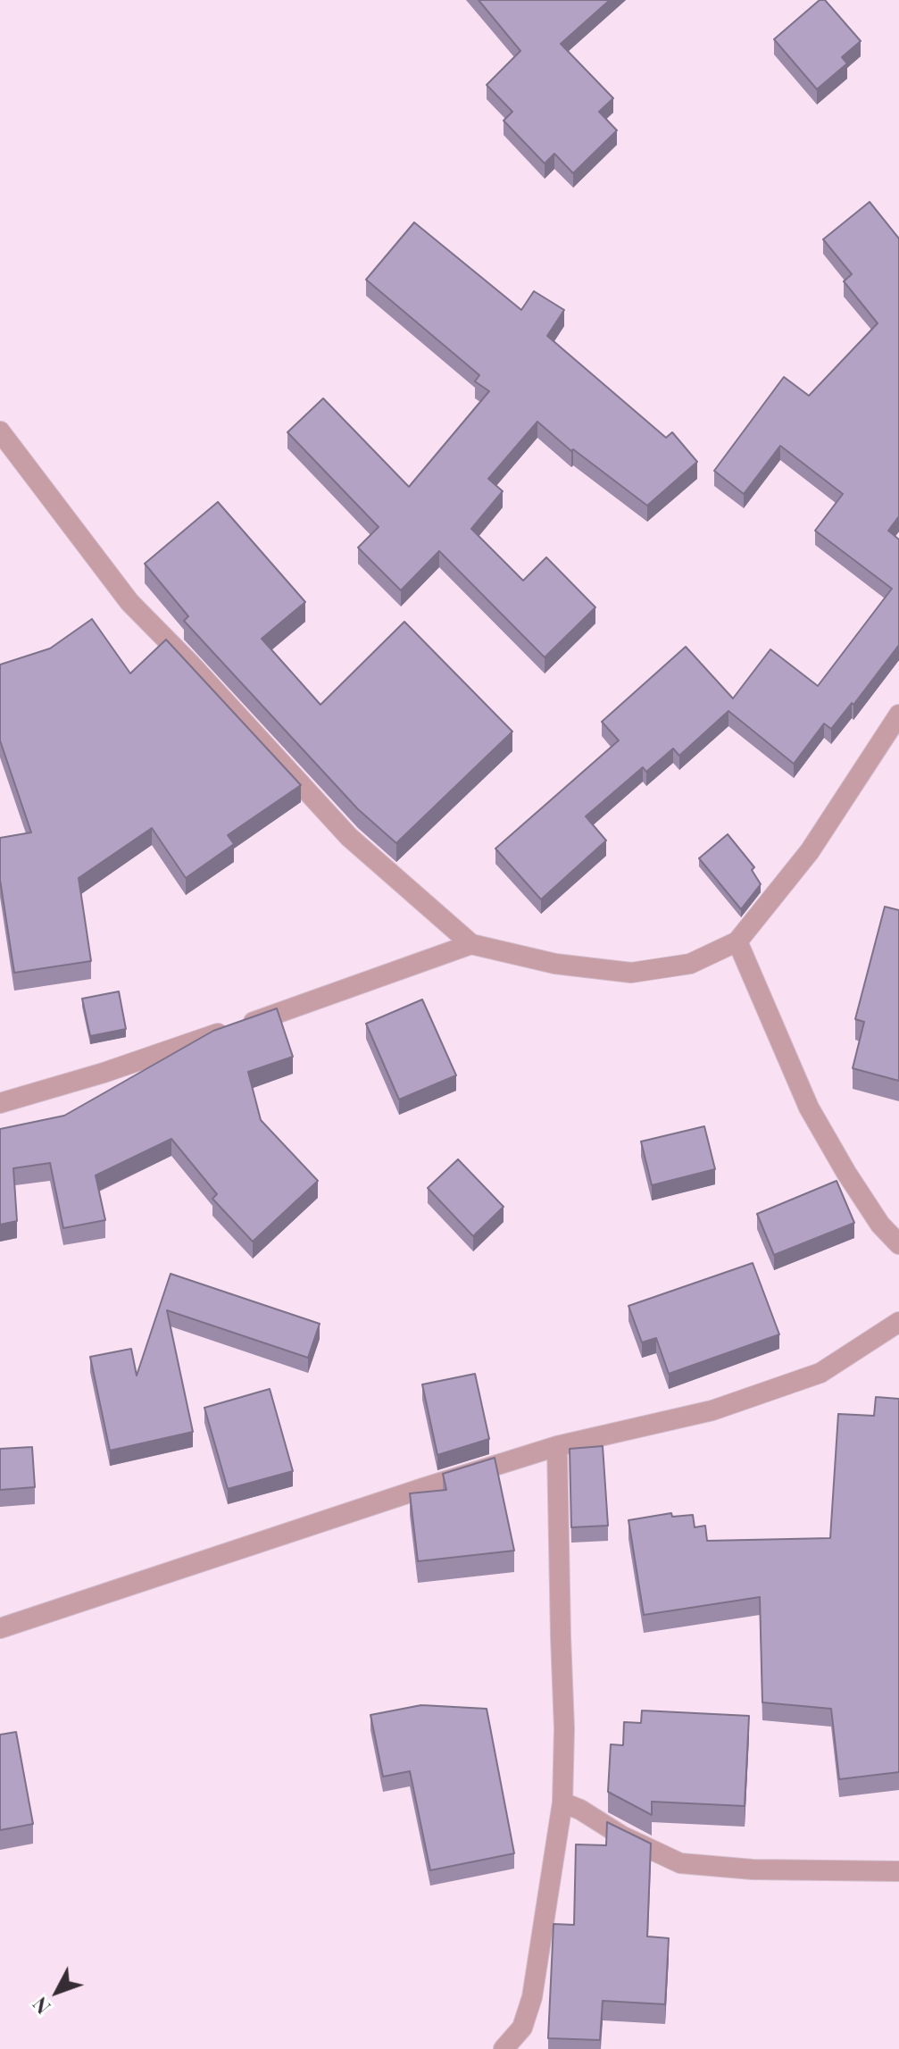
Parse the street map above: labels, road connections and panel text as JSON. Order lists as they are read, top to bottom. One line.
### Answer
{"north":"bottom left"}
